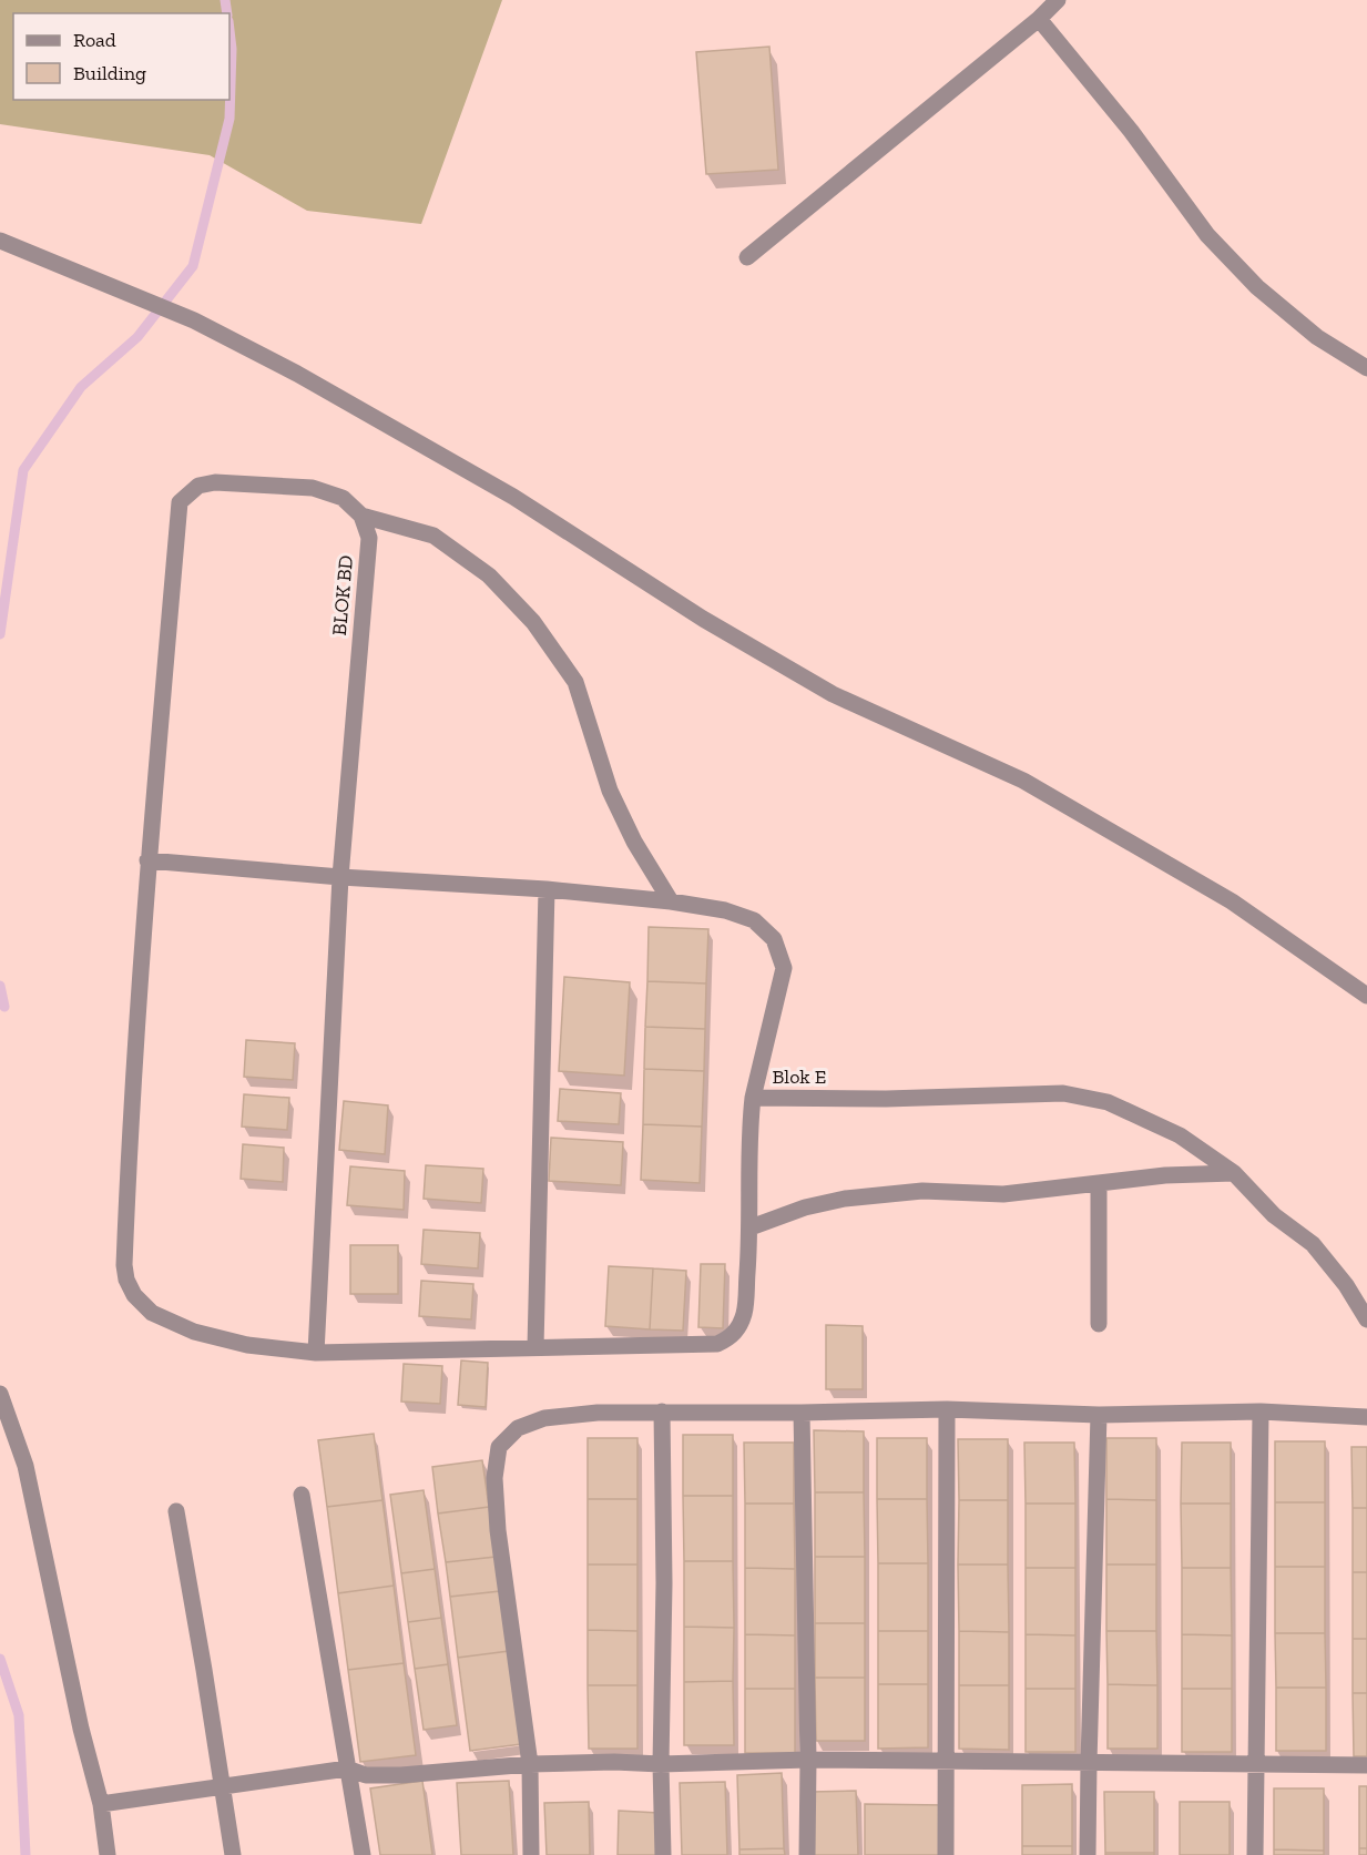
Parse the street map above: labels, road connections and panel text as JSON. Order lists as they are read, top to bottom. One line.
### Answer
{"streets":{"street":["BLOK BD","Blok E"]},"crossings":[["BLOK BD","Blok E"]],"legend":["Road","Building"]}
